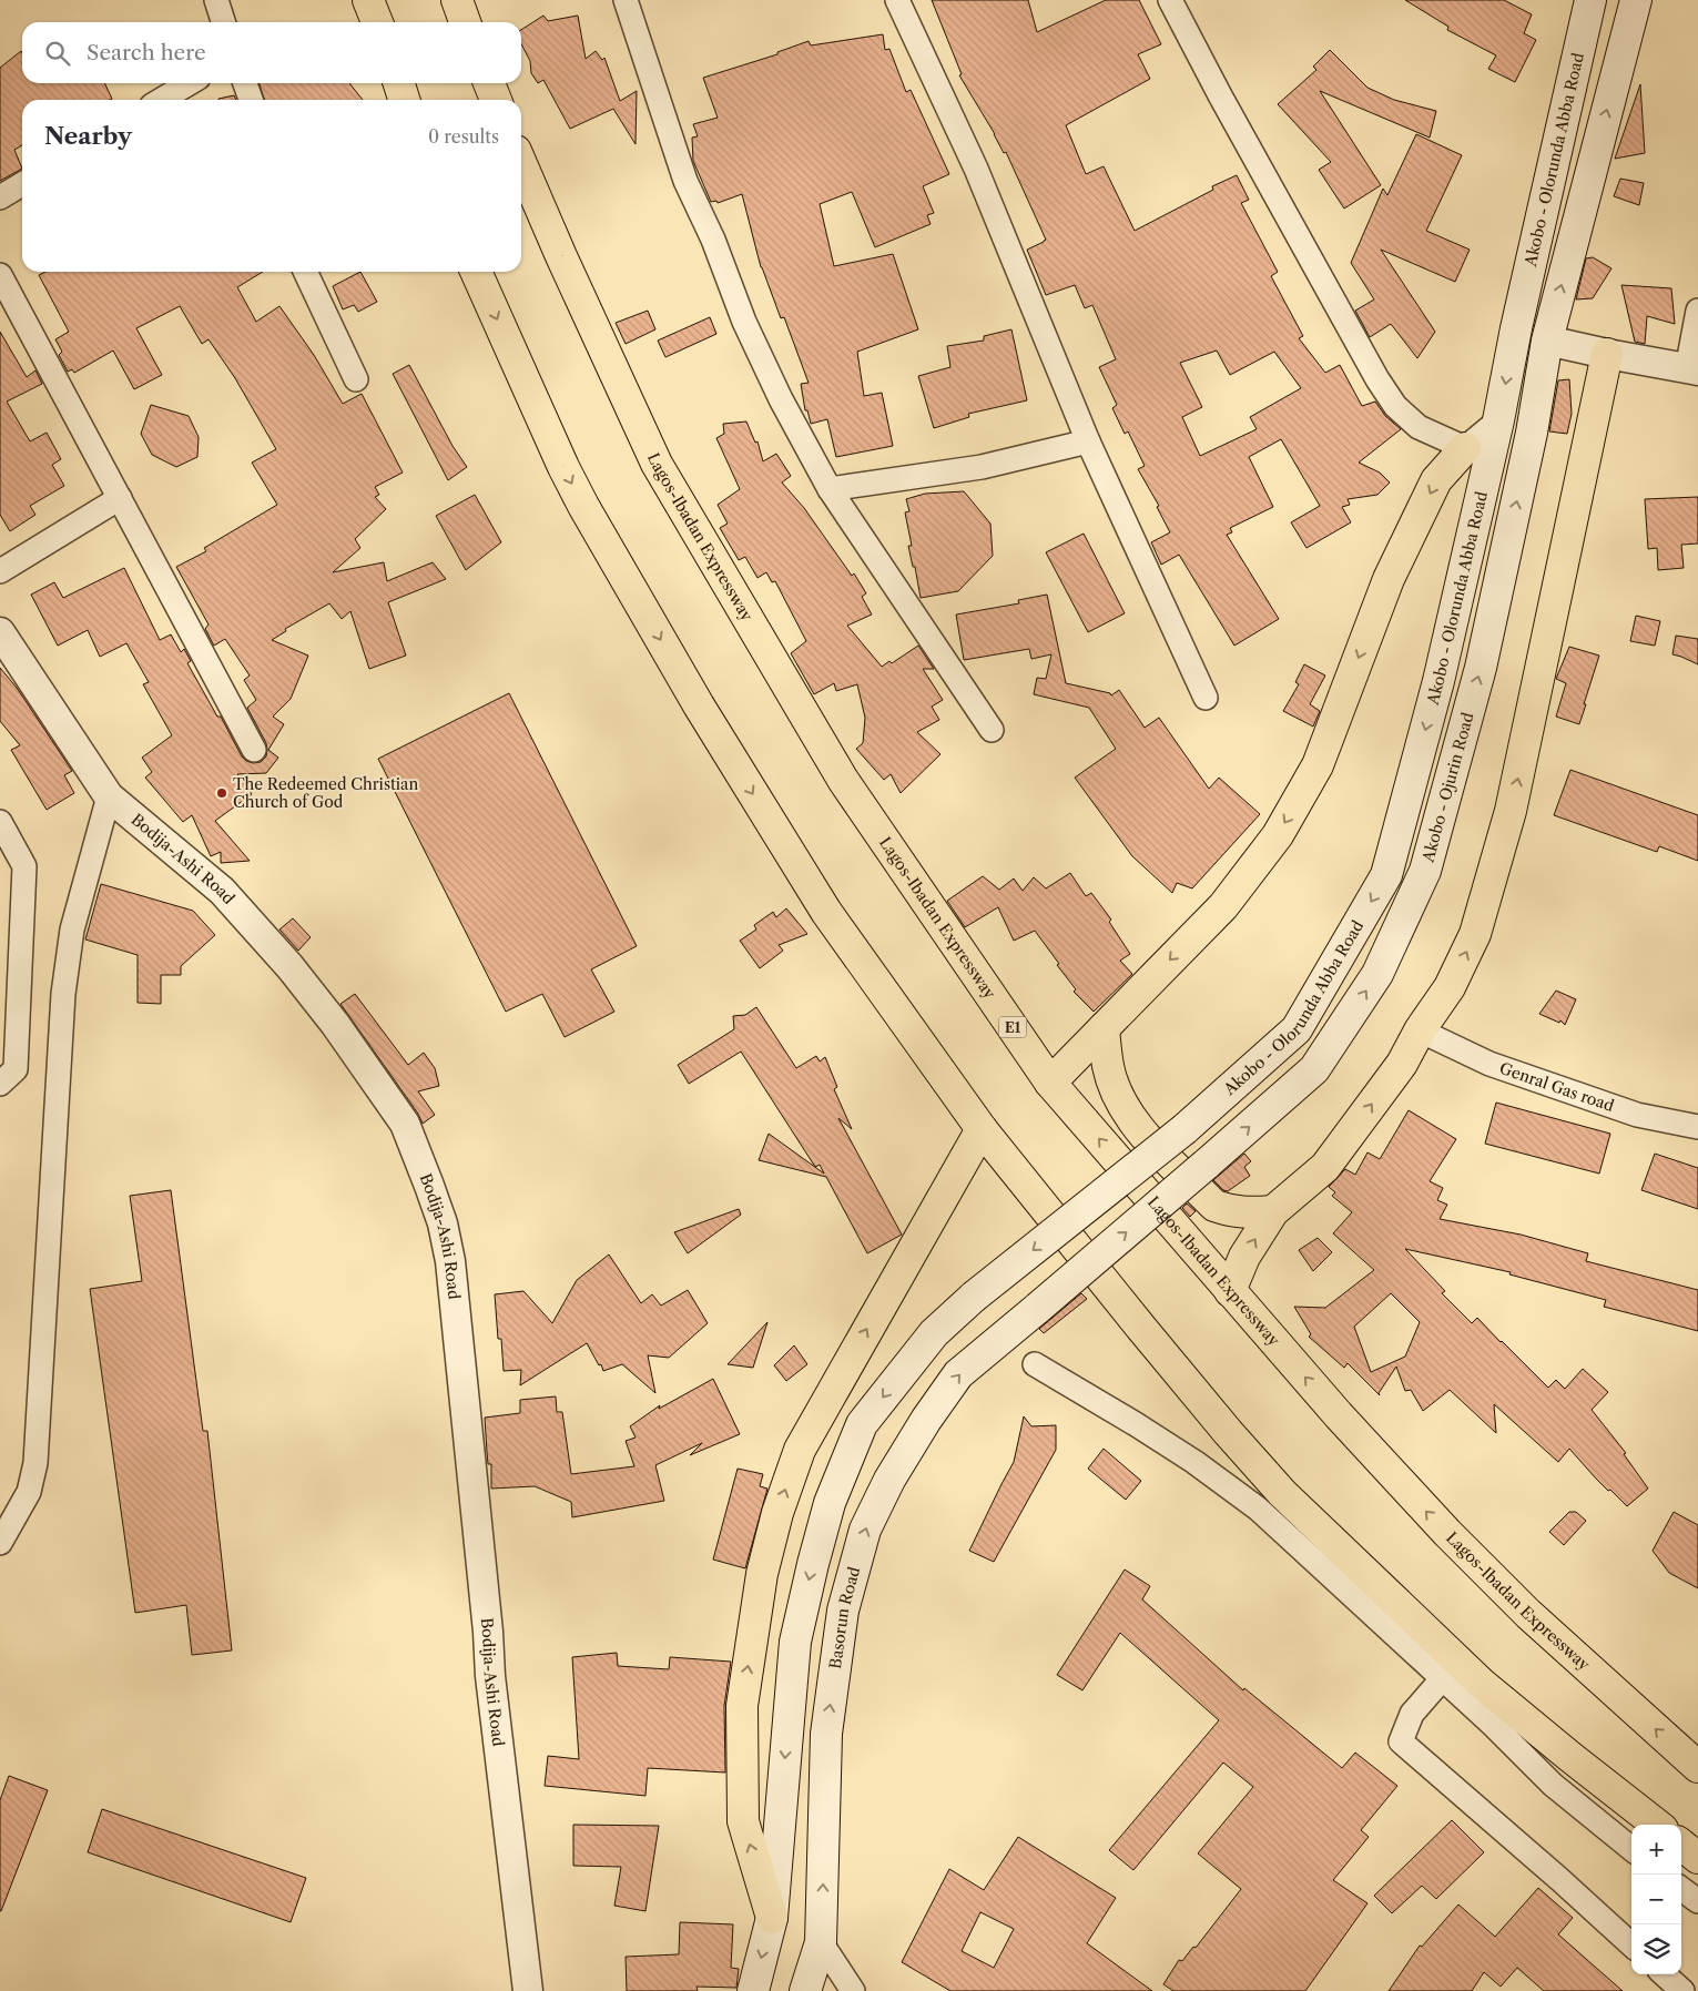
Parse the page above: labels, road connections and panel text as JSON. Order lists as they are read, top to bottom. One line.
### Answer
{"streets":{"highway":["Lagos-Ibadan Expressway","E1"],"main road":["Akobo - Olorunda Abba Road","Akobo - Ojurin Road","Basorun Road"],"street":["Bodija-Ashi Road","Genral Gas road"]},"crossings":[["Akobo - Ojurin Road","Basorun Road"]],"one_way":["Akobo - Olorunda Abba Road","Akobo - Ojurin Road","Basorun Road"],"places":["The Redeemed Christian Church of God"],"page":{"search":"Search here","heading":["Nearby","0 results"],"map_buttons":["+","−"]}}
